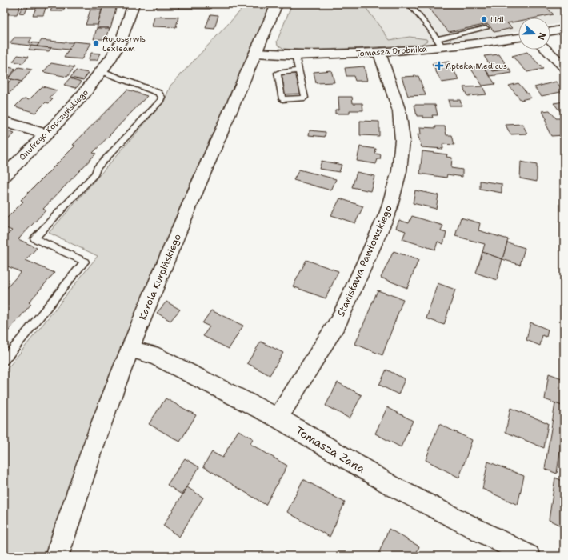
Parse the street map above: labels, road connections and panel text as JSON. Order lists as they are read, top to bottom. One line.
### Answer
{"streets":{"street":["Tomasza Drobnika","Onufrego Kopczyńskiego","Stanisława Pawłowskiego","Karola Kurpińskiego","Tomasza Zana"]},"crossings":[["Tomasza Drobnika","Stanisława Pawłowskiego"],["Tomasza Drobnika","Karola Kurpińskiego"],["Stanisława Pawłowskiego","Tomasza Zana"],["Karola Kurpińskiego","Tomasza Zana"]],"places":{"other":["Lidl","Autoserwis LexTeam"],"health":["Apteka Medicus"]},"north":"right"}
